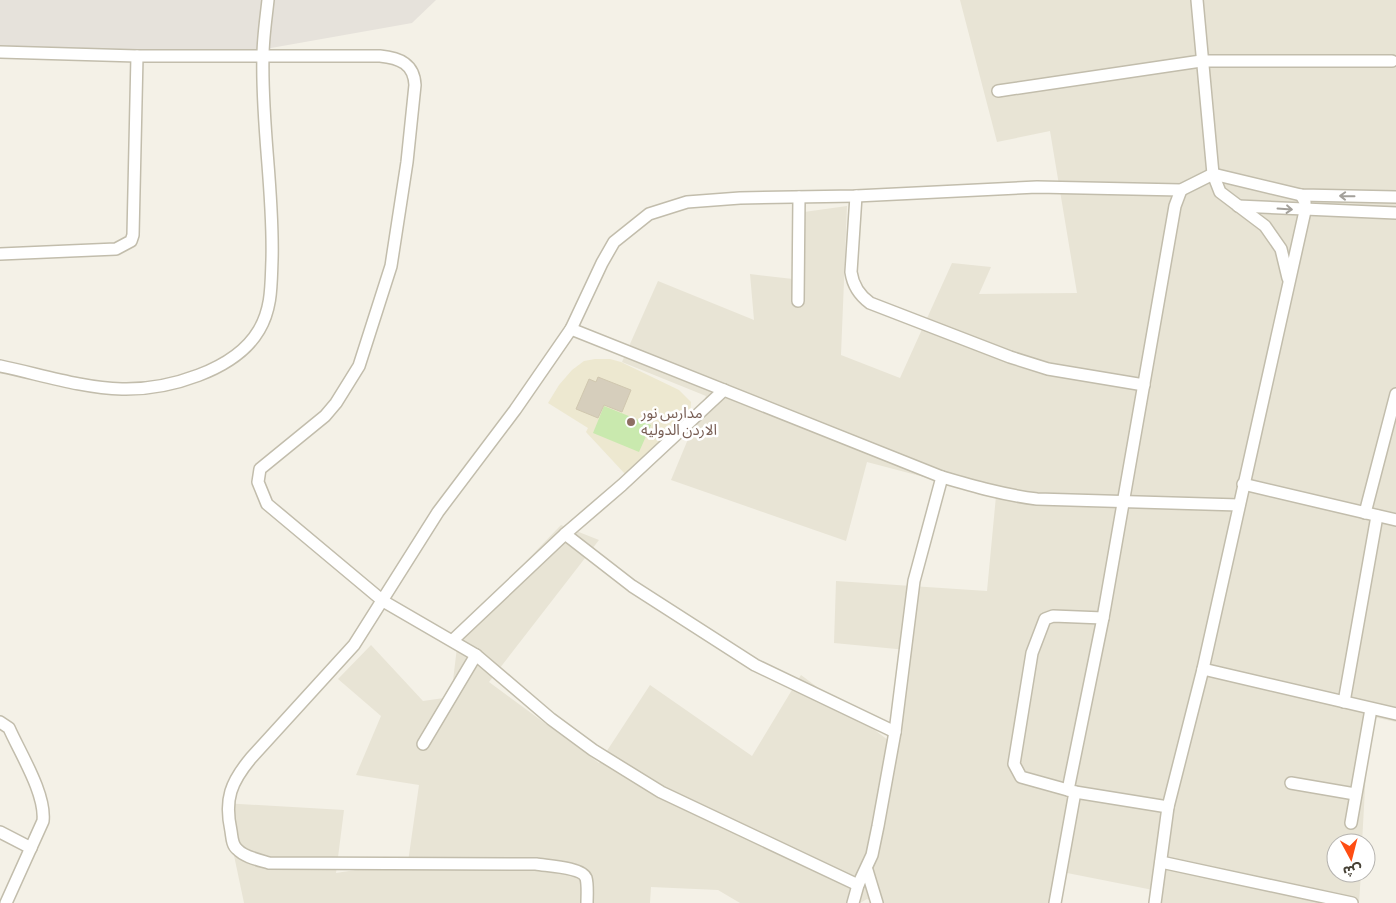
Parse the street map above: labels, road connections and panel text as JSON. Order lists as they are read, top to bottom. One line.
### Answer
{"places":["مدارس نور الاردن الدوليه"],"north":"bottom"}
